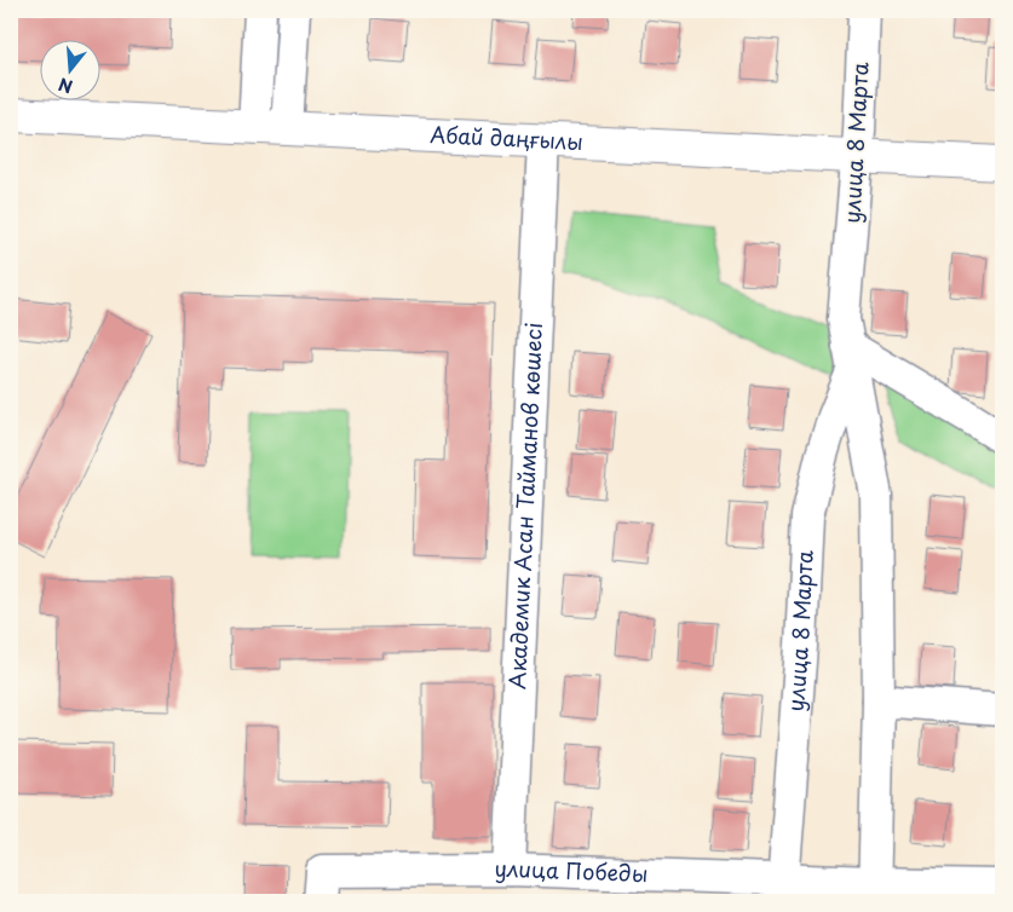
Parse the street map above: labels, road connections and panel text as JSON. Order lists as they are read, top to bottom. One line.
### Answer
{"streets":{"main road":["Абай даңғылы"],"street":["улица 8 Марта","Академик Асан Тайманов көшесі","улица Победы"]},"crossings":[["Абай даңғылы","улица 8 Марта"],["Абай даңғылы","Академик Асан Тайманов көшесі"],["улица 8 Марта","улица Победы"],["Академик Асан Тайманов көшесі","улица Победы"]],"north":"bottom"}
